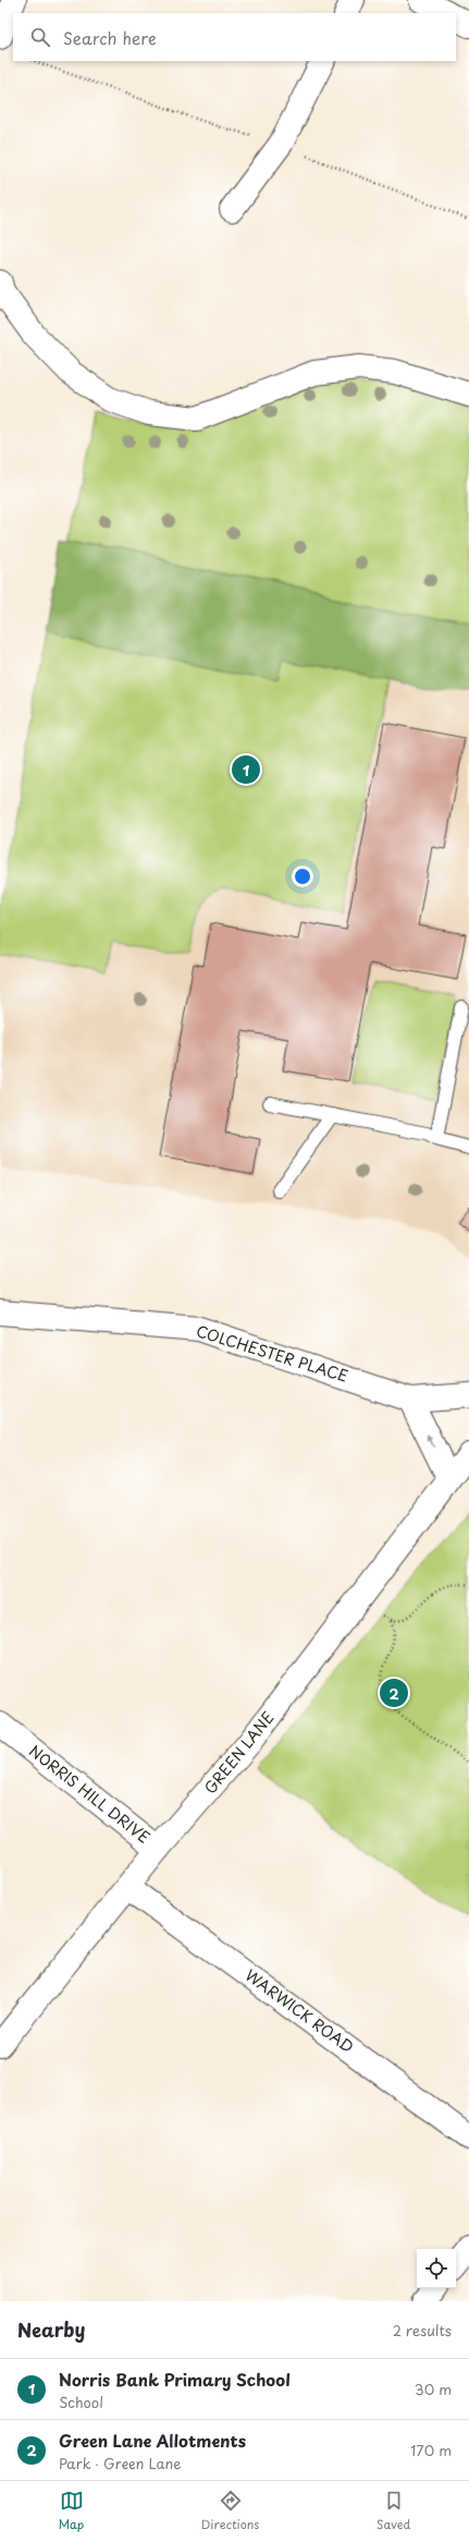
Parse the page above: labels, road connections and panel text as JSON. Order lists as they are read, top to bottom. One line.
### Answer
{"streets":{"street":["COLCHESTER PLACE","GREEN LANE","NORRIS HILL DRIVE","WARWICK ROAD"]},"crossings":[["GREEN LANE","NORRIS HILL DRIVE"],["GREEN LANE","WARWICK ROAD"]],"page":{"search":"Search here","pins":["1","2"],"heading":["Nearby","2 results"],"list":[{"mark":"1","name":"Norris Bank Primary School","note":"School","value":"30 m"},{"mark":"2","name":"Green Lane Allotments","note":"Park · Green Lane","value":"170 m"}],"nav":["Map","Directions","Saved"]}}
